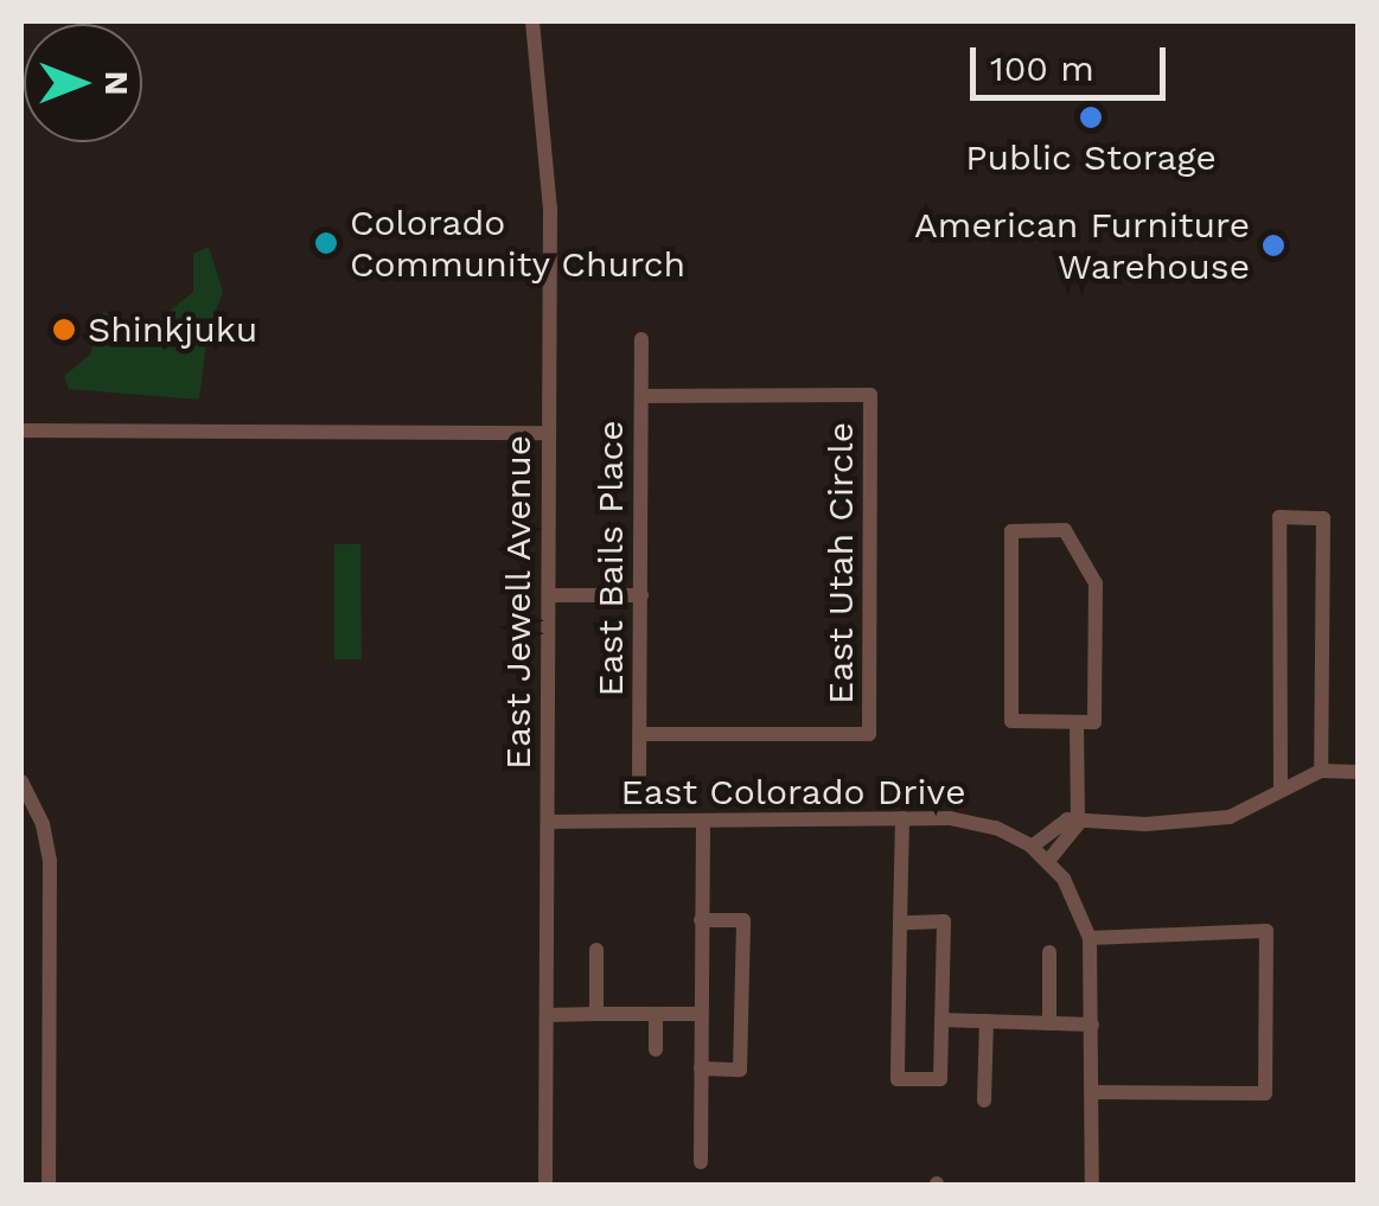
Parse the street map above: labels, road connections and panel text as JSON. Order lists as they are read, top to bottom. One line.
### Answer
{"streets":{"street":["East Bails Place","East Utah Circle","East Jewell Avenue","East Colorado Drive"]},"crossings":[["East Bails Place","East Utah Circle"],["East Jewell Avenue","East Colorado Drive"]],"places":["Public Storage","Colorado Community Church","American Furniture Warehouse","Shinkjuku"],"scale_bar":"100 m","north":"right"}
